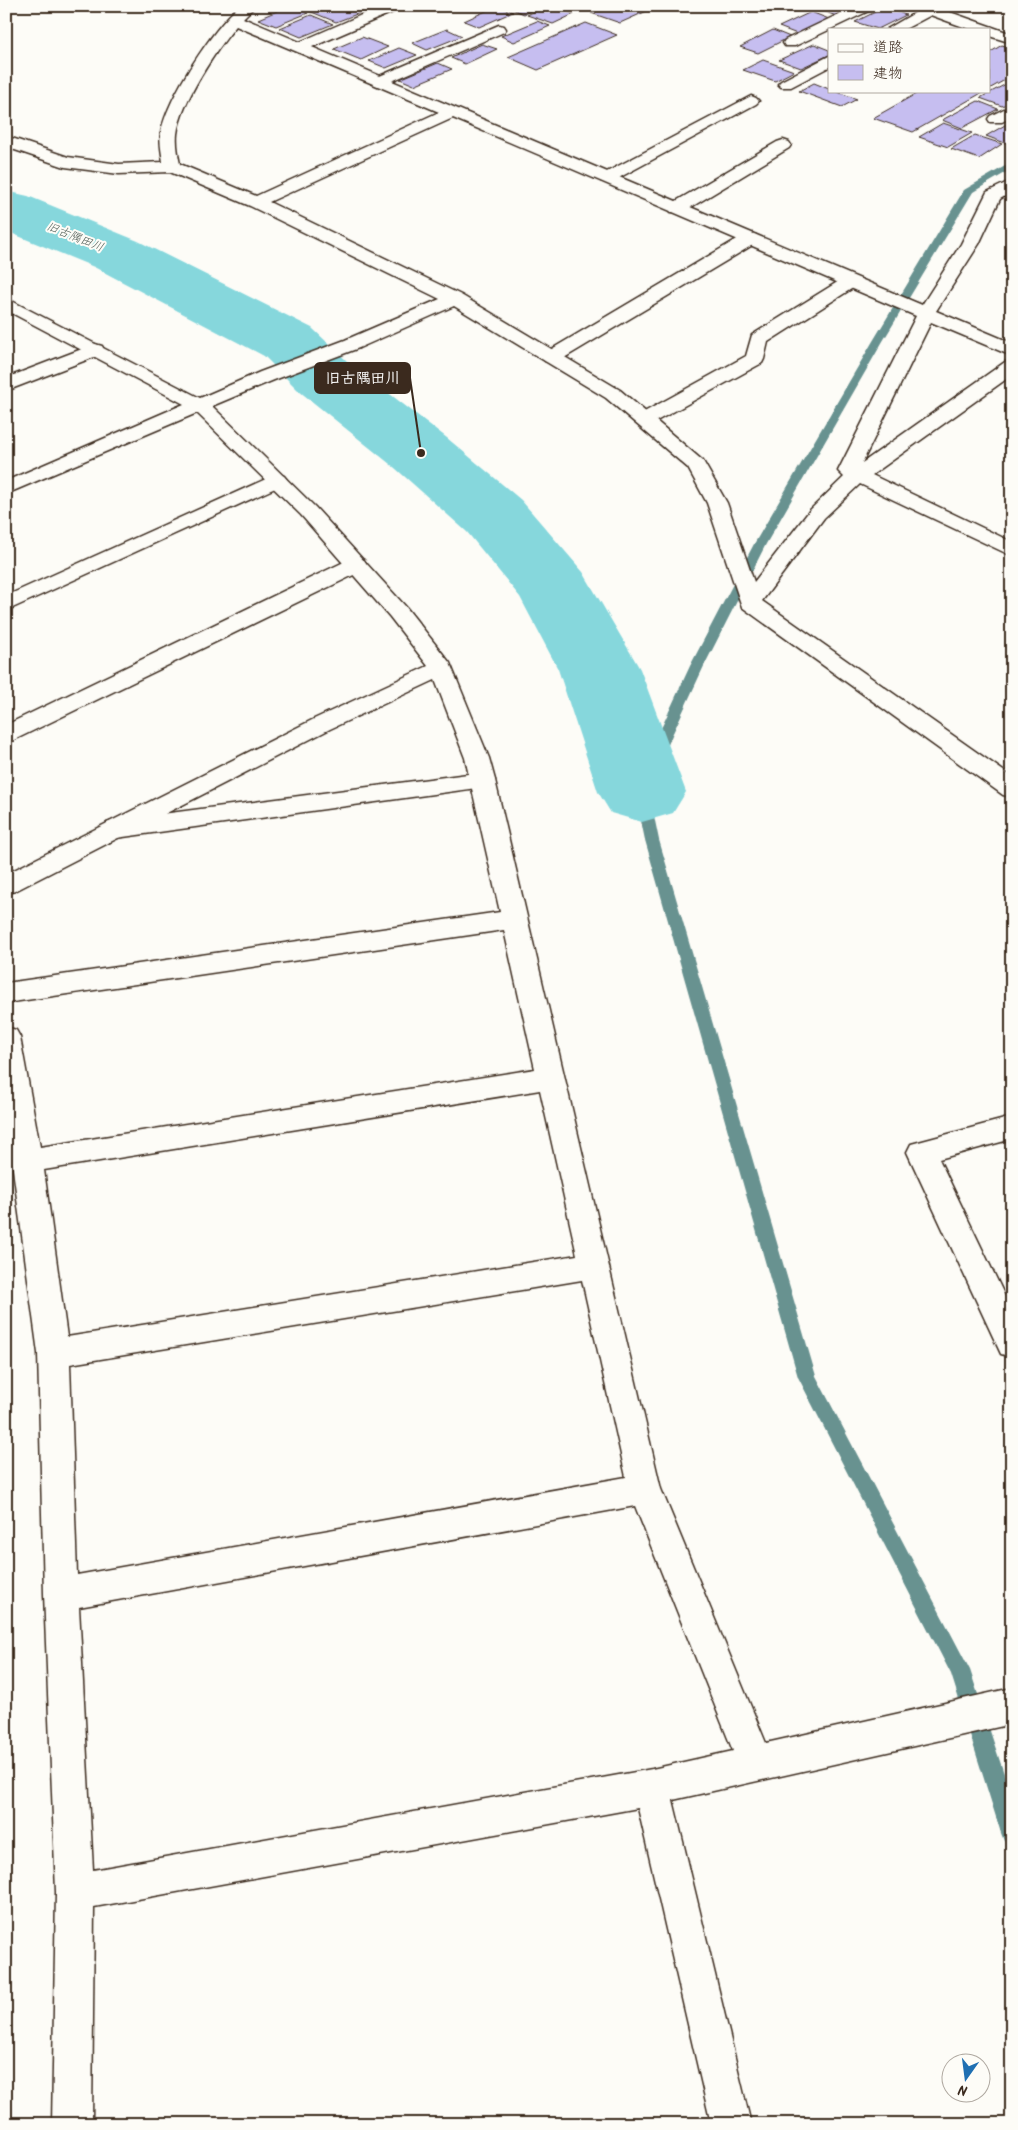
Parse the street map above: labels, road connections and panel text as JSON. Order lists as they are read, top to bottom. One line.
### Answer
{"water":["旧古隅田川"],"places":["旧古隅田川"],"legend":["道路","建物"],"north":"bottom"}
